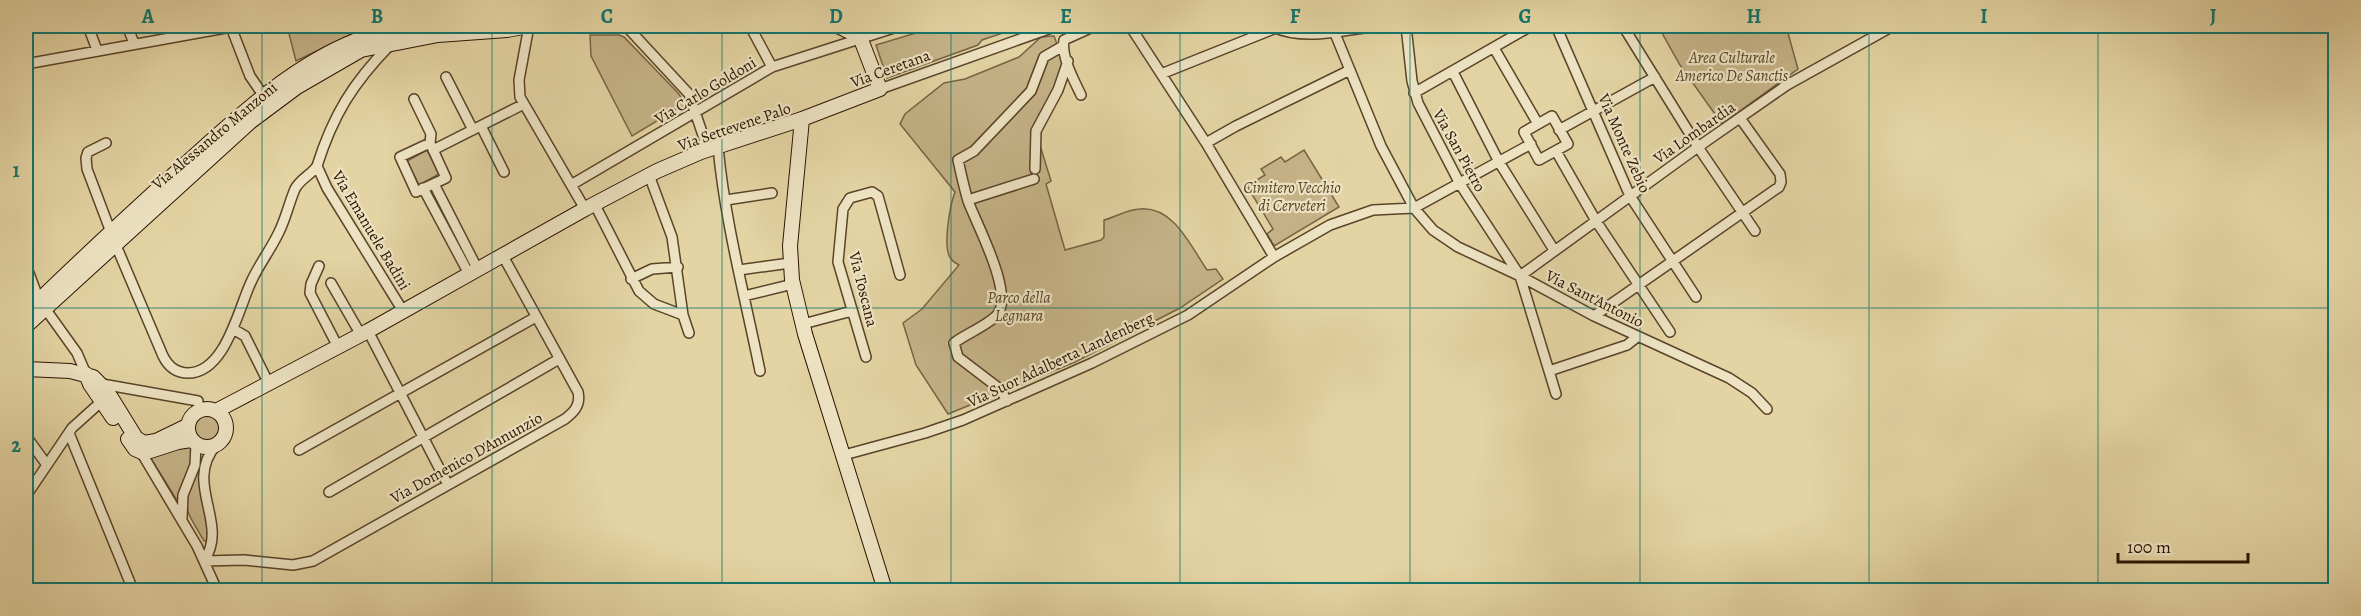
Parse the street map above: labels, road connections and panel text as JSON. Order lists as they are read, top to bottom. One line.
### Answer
{"streets":{"street":["Via Ceretana","Via Carlo Goldoni","Via Settevene Palo","Via Lombardia","Via Alessandro Manzoni","Via Monte Zebio","Via San Pietro","Via Emanuele Badini","Via Toscana","Via Sant'Antonio","Via Suor Adalberta Landenberg","Via Domenico D'Annunzio"]},"crossings":[["Via Ceretana","Via Settevene Palo"],["Via Settevene Palo","Via Emanuele Badini"],["Via Settevene Palo","Via Suor Adalberta Landenberg"],["Via Settevene Palo","Via Domenico D'Annunzio"],["Via Lombardia","Via Monte Zebio"],["Via Lombardia","Via San Pietro"],["Via Lombardia","Via Sant'Antonio"],["Via Alessandro Manzoni","Via Emanuele Badini"],["Via San Pietro","Via Sant'Antonio"],["Via Sant'Antonio","Via Suor Adalberta Landenberg"]],"parks":["Area Culturale Americo De Sanctis","Cimitero Vecchio di Cerveteri","Parco della Legnara"],"scale_bar":"100 m","grid":{"columns":["A","B","C","D","E","F","G","H","I","J"],"rows":["1","2"]}}
